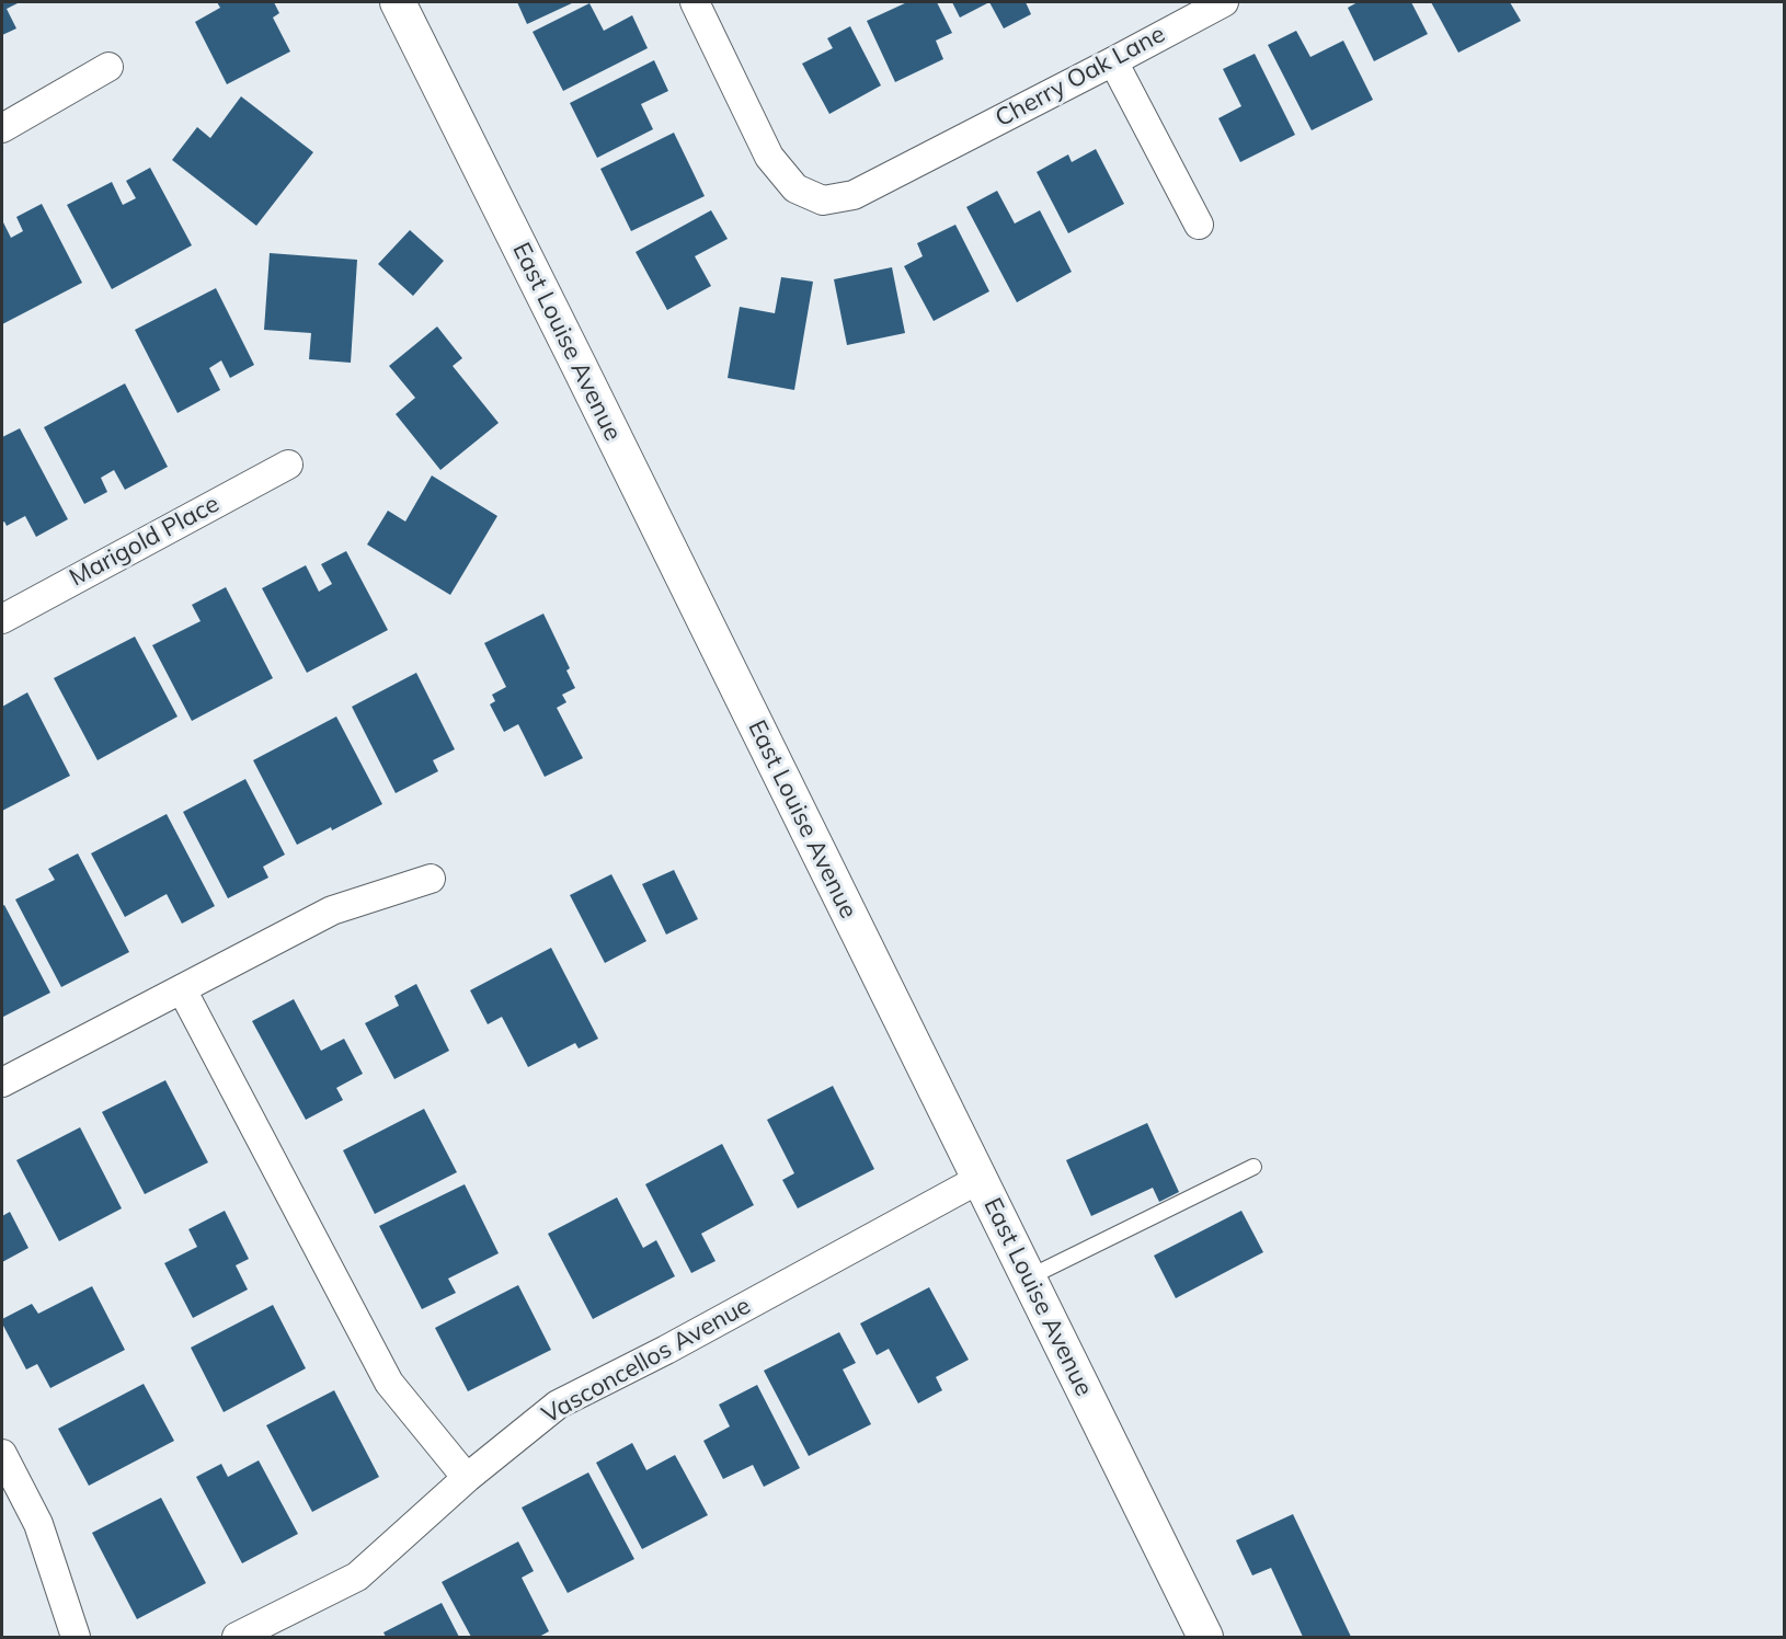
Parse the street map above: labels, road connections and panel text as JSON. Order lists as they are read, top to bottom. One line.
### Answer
{"streets":{"street":["Cherry Oak Lane","East Louise Avenue","Marigold Place","Vasconcellos Avenue"]},"crossings":[["East Louise Avenue","Vasconcellos Avenue"]]}
